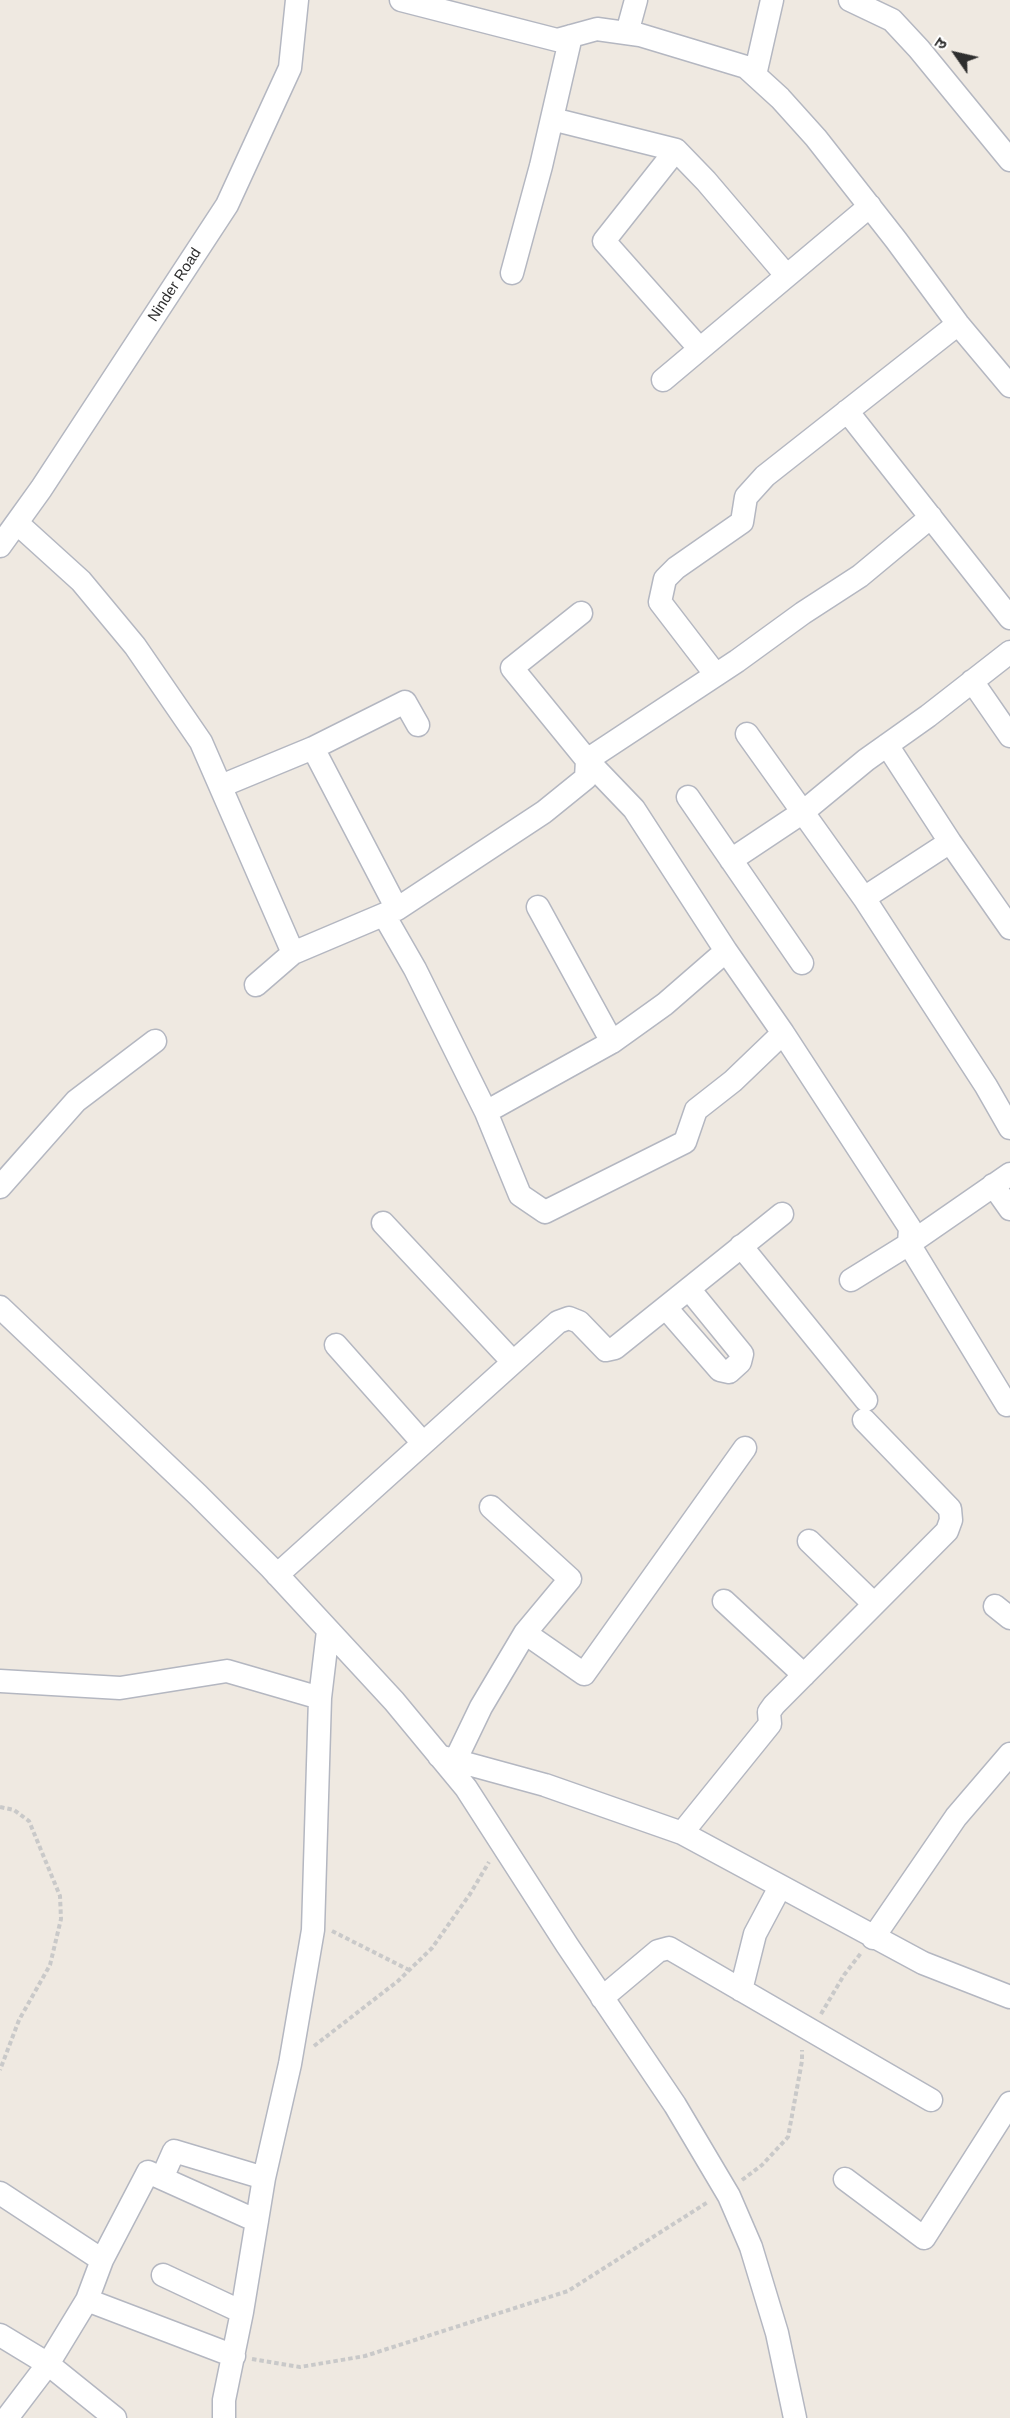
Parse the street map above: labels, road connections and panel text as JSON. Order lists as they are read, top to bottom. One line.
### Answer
{"streets":{"street":["Ninder Road"]},"north":"top left"}
